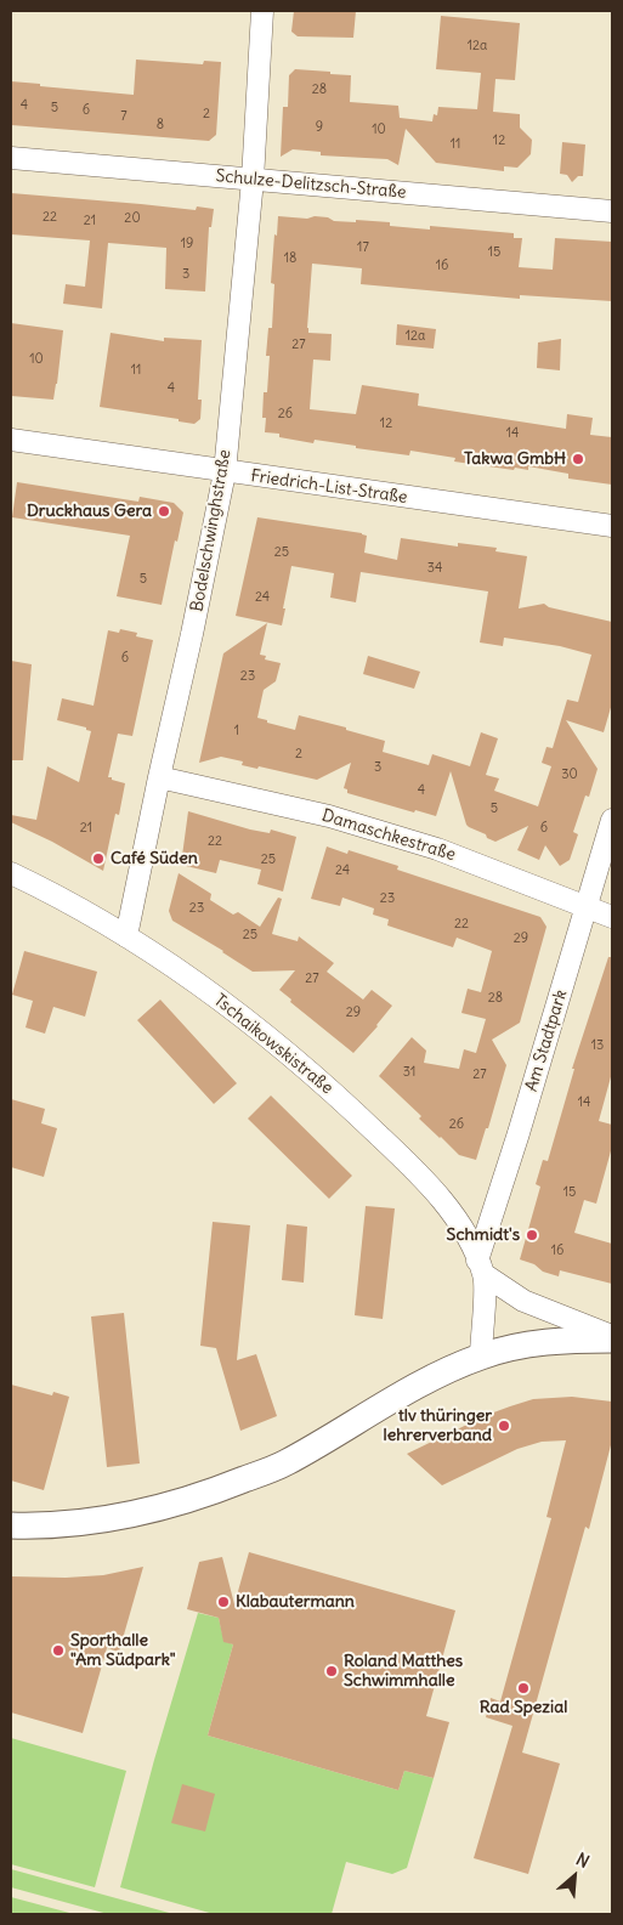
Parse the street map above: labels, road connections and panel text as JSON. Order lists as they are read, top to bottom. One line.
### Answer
{"streets":{"street":["Schulze-Delitzsch-Straße","Friedrich-List-Straße","Bodelschwinghstraße","Damaschkestraße","Am Stadtpark","Tschaikowskistraße"]},"crossings":[["Schulze-Delitzsch-Straße","Bodelschwinghstraße"],["Friedrich-List-Straße","Bodelschwinghstraße"],["Bodelschwinghstraße","Damaschkestraße"],["Bodelschwinghstraße","Tschaikowskistraße"],["Damaschkestraße","Am Stadtpark"],["Am Stadtpark","Tschaikowskistraße"]],"places":["Takwa GmbH","Druckhaus Gera","Café Süden","Schmidt's","tlv thüringer lehrerverband","Klabautermann","Sporthalle \"Am Südpark\"","Roland Matthes Schwimmhalle","Rad Spezial"],"house_numbers":["12a","28","4","5","6","2","7","8","9","10","12","11","22","20","21","19","17","15","18","16","3","12a","27","10","11","4","26","12","14","25","34","5","24","6","23","1","2","3","30","4","5","21","6","22","25","24","23","23","22","25","29","27","28","29","13","31","27","14","26","15","16"],"north":"top right"}
